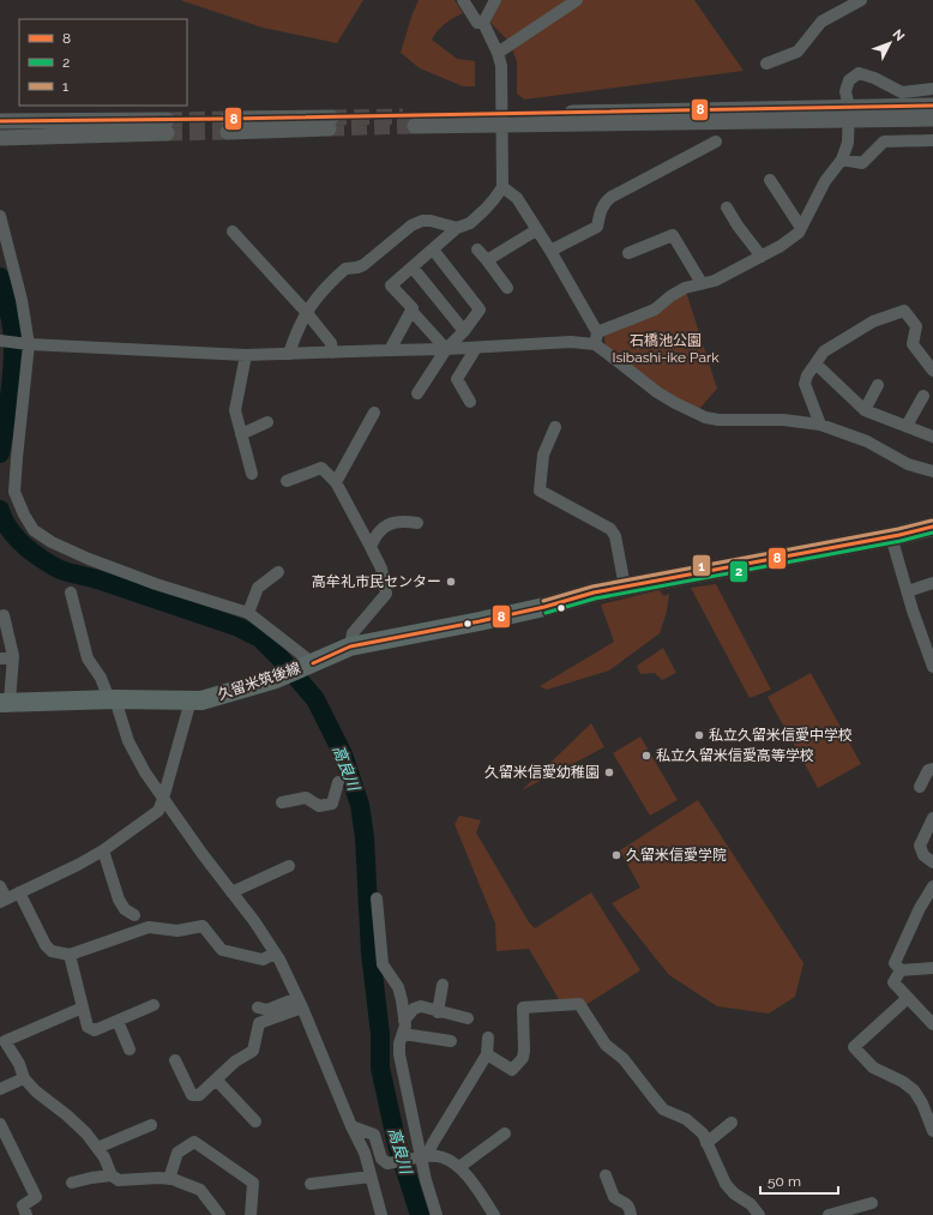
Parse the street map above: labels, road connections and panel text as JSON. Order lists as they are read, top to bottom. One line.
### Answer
{"streets":{"main road":["久留米筑後線"]},"water":["高良川"],"parks":["石橋池公園 Isibashi-ike Park"],"places":["高牟礼市民センター","私立久留米信愛中学校","私立久留米信愛高等学校","久留米信愛幼稚園","久留米信愛学院"],"lines":["transit line 8","transit line 1","transit line 2"],"legend":["8","2","1"],"scale_bar":"50 m","north":"top right"}
